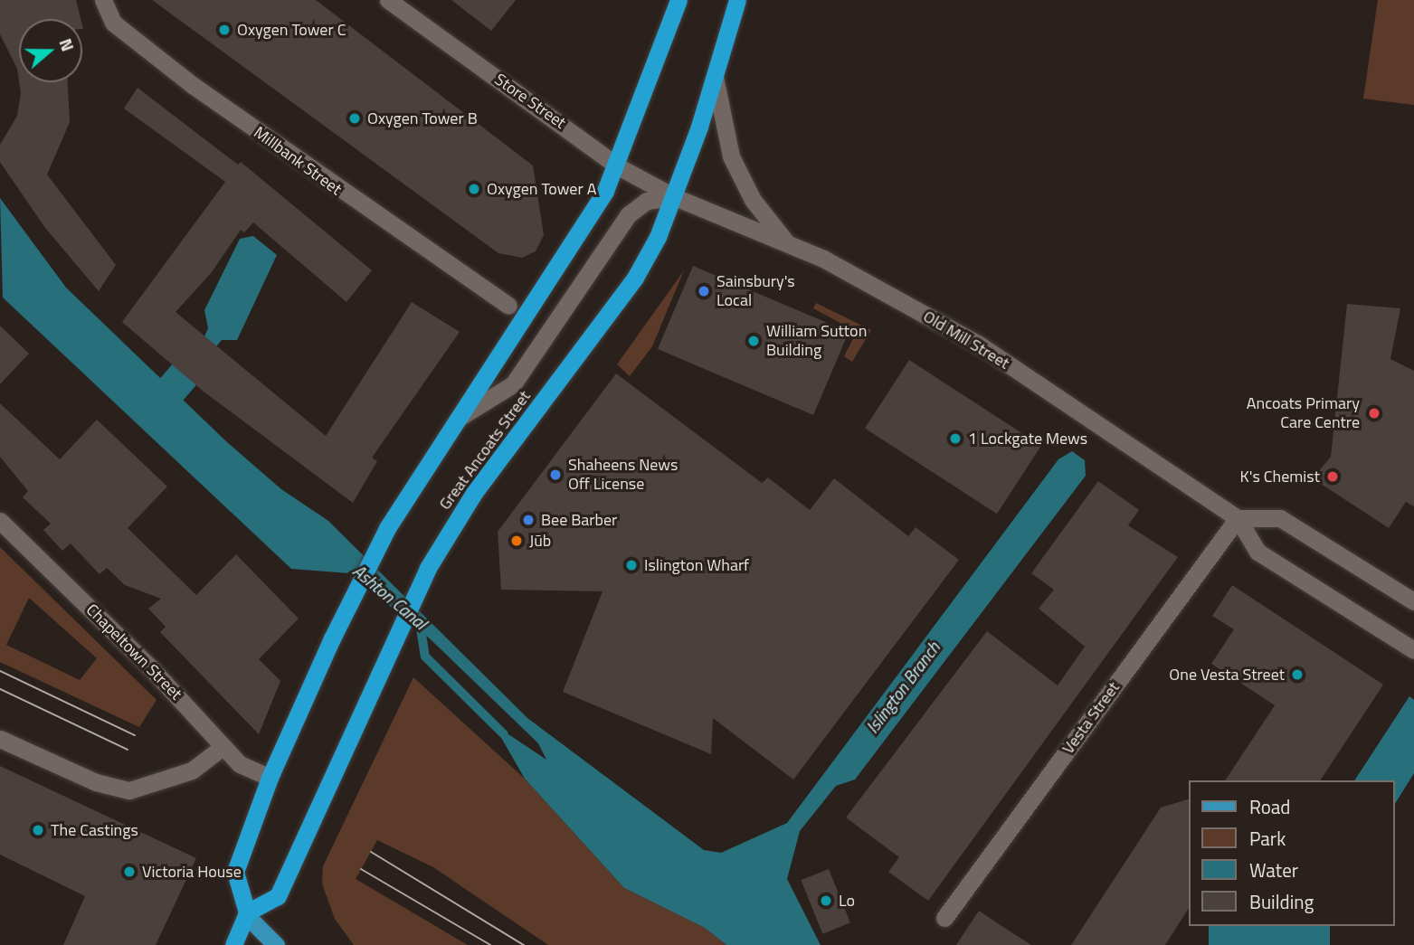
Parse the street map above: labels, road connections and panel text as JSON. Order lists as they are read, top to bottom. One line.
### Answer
{"streets":{"highway":["Great Ancoats Street"],"street":["Store Street","Millbank Street","Old Mill Street","Chapeltown Street","Vesta Street"]},"crossings":[["Store Street","Old Mill Street"],["Store Street","Great Ancoats Street"],["Old Mill Street","Great Ancoats Street"],["Old Mill Street","Vesta Street"]],"water":["Ashton Canal","Islington Branch"],"places":["Oxygen Tower C","Oxygen Tower B","Oxygen Tower A","Sainsbury's Local","William Sutton Building","Ancoats Primary Care Centre","1 Lockgate Mews","Shaheens News Off License","K's Chemist","Bee Barber","Jūb","Islington Wharf","One Vesta Street","The Castings","Victoria House","Lo"],"legend":["Road","Park","Water","Building"],"north":"right"}
